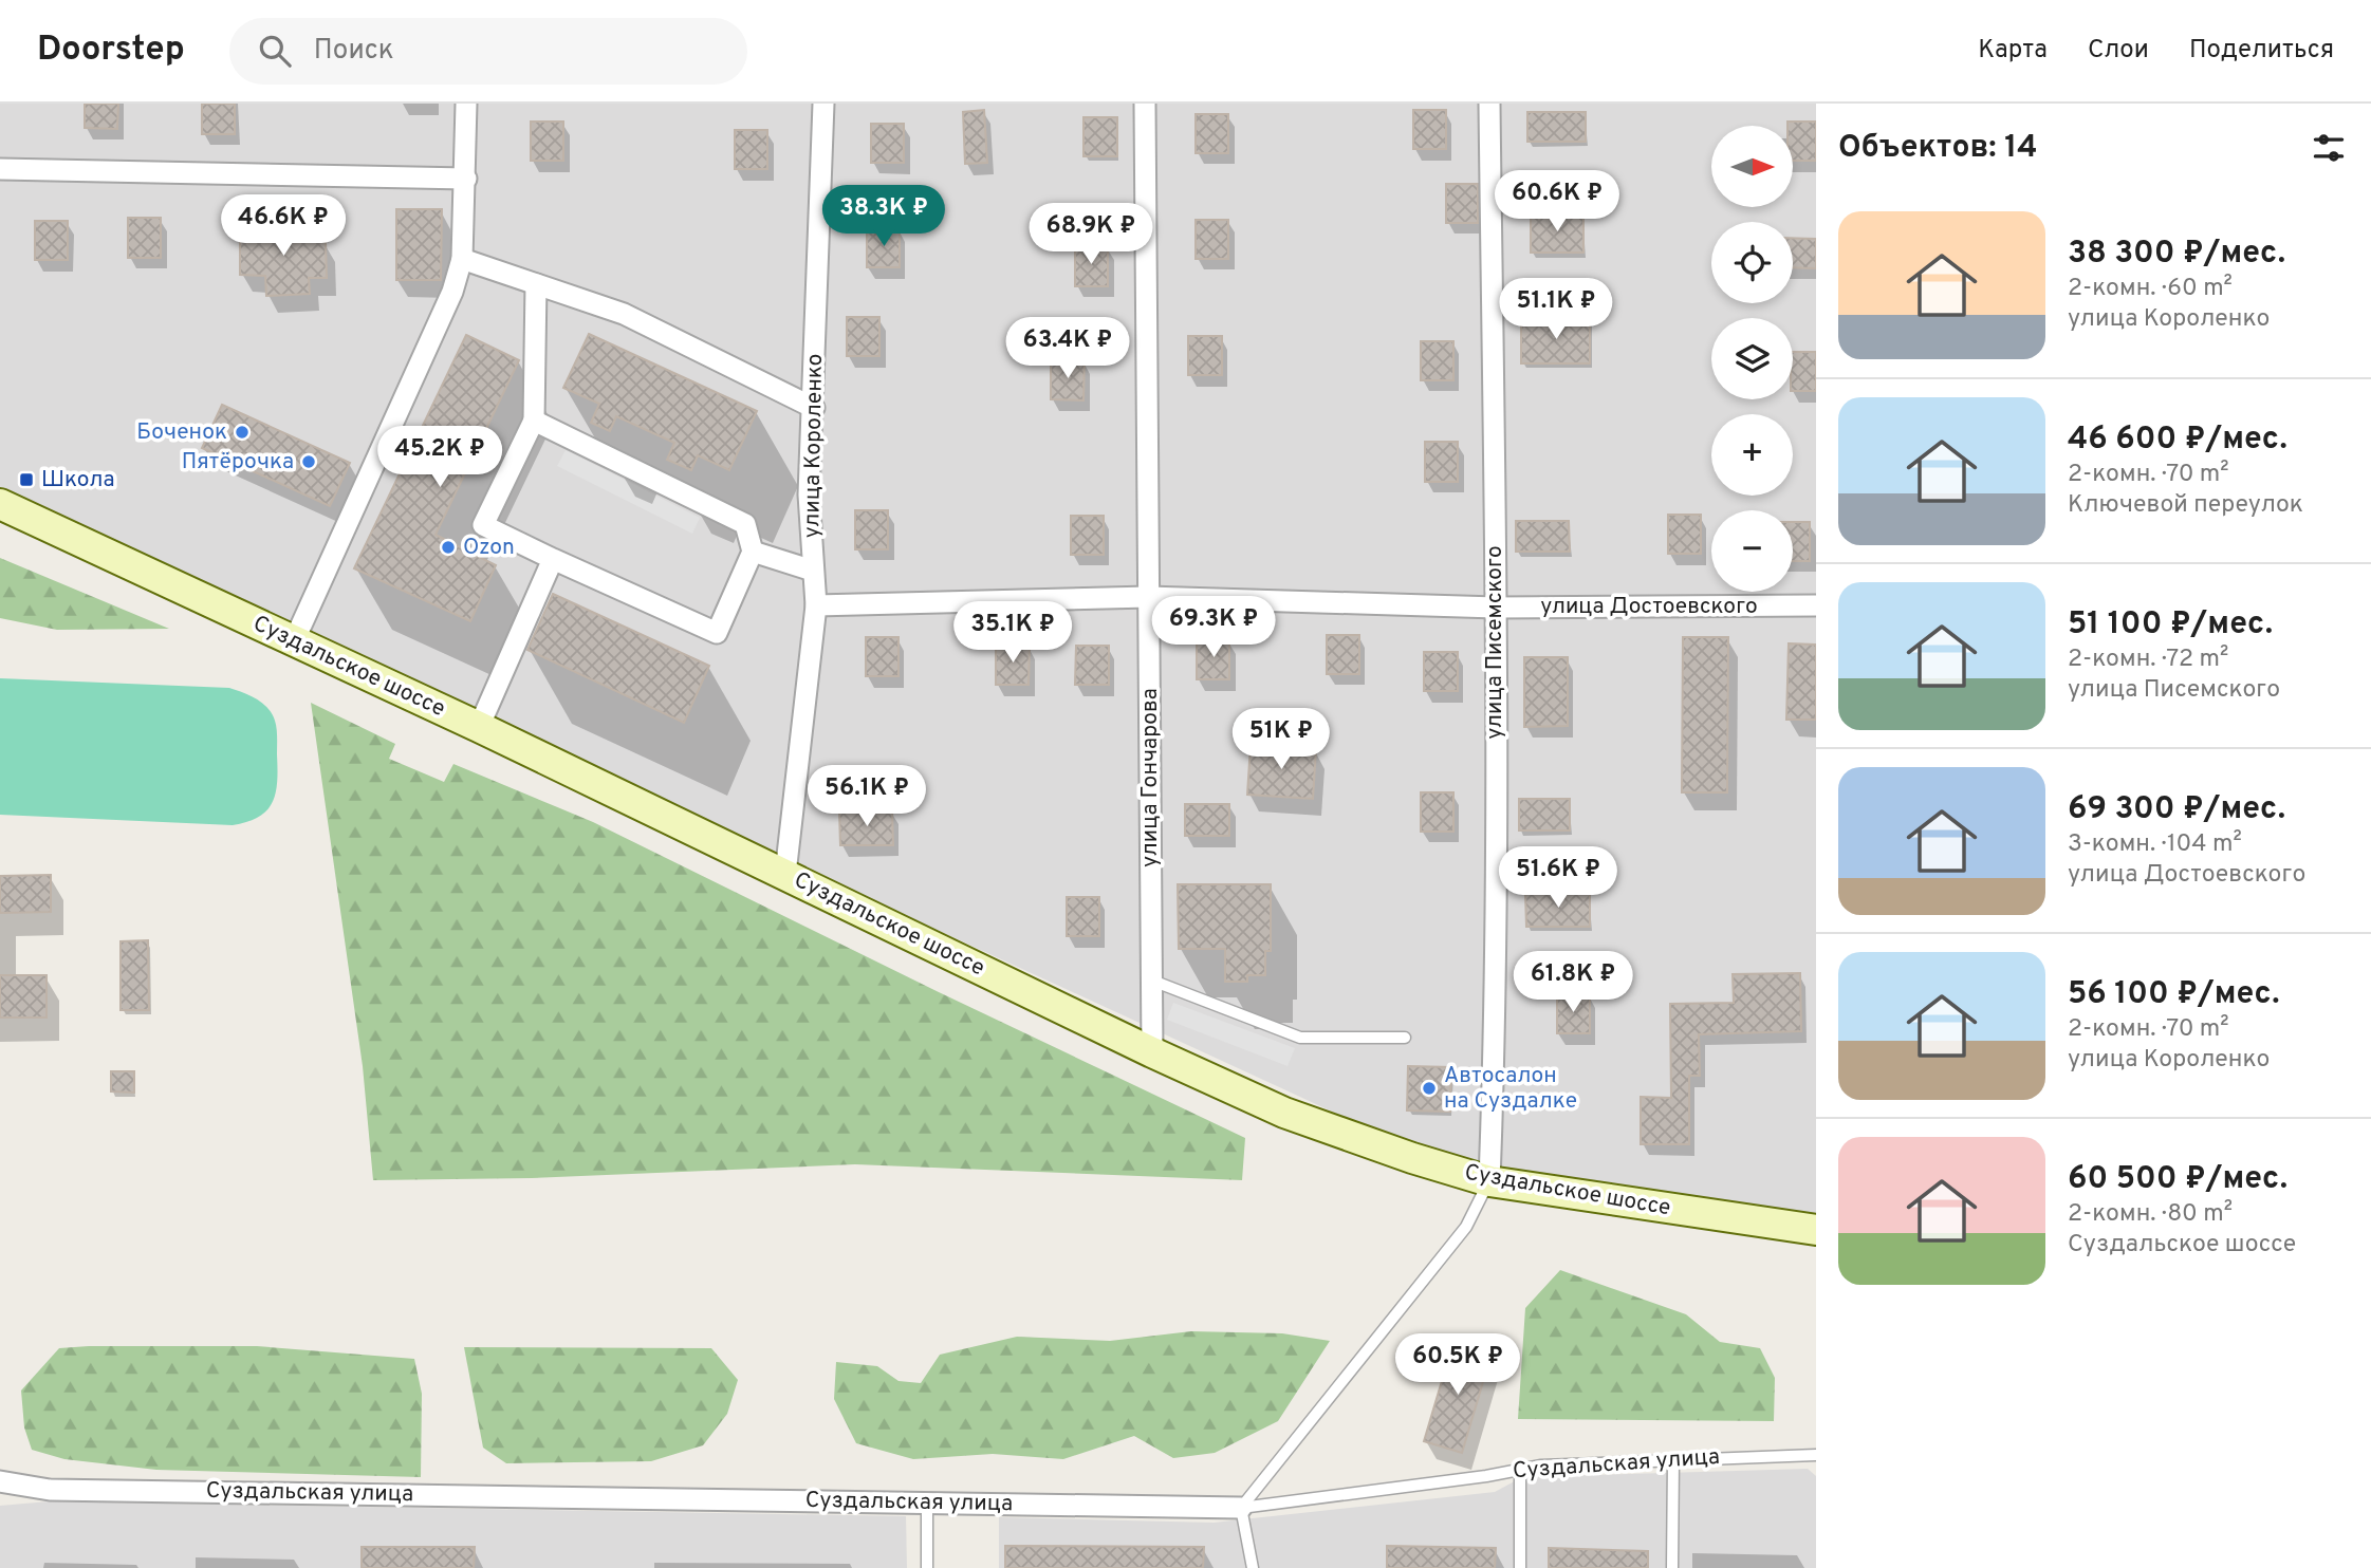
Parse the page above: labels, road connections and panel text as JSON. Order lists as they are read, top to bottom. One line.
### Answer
{"streets":{"main road":["Суздальское шоссе"],"street":["улица Короленко","улица Достоевского","улица Писемского","улица Гончарова","Суздальская улица"]},"crossings":[["улица Короленко","улица Достоевского"],["улица Короленко","Суздальское шоссе"],["улица Достоевского","улица Писемского"],["улица Достоевского","улица Гончарова"],["улица Писемского","Суздальское шоссе"],["Суздальское шоссе","улица Гончарова"]],"places":{"other":["Боченок","Пятёрочка","Ozon","Автосалон на Суздалке"],"transit":["Школа"]},"north":"right","page":{"header":"Doorstep","search":"Поиск","nav":["Карта","Слои","Поделиться"],"heading":"Объектов: 14","map_buttons":["+","−"],"price":["60.6K ₽","38.3K ₽","46.6K ₽","68.9K ₽","51.1K ₽","63.4K ₽","45.2K ₽","69.3K ₽","35.1K ₽","51K ₽","56.1K ₽","51.6K ₽","61.8K ₽","60.5K ₽"],"list":[{"name":"38 300 ₽/мес.","note":"2-комн. · 60 m² · улица Короленко"},{"name":"46 600 ₽/мес.","note":"2-комн. · 70 m² · Ключевой переулок"},{"name":"51 100 ₽/мес.","note":"2-комн. · 72 m² · улица Писемского"},{"name":"69 300 ₽/мес.","note":"3-комн. · 104 m² · улица Достоевского"},{"name":"56 100 ₽/мес.","note":"2-комн. · 70 m² · улица Короленко"},{"name":"60 500 ₽/мес.","note":"2-комн. · 80 m² · Суздальское шоссе"}]}}
